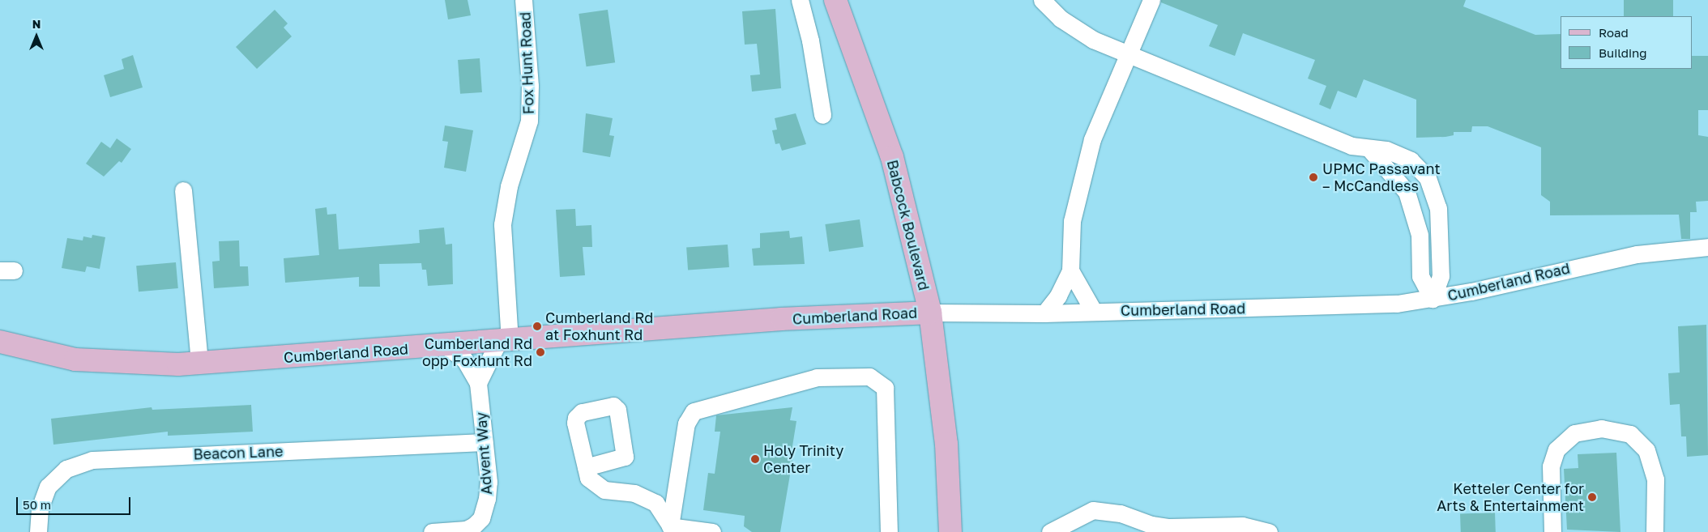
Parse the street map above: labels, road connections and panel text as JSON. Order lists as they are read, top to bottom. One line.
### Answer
{"streets":{"main road":["Babcock Boulevard","Cumberland Road"],"street":["Fox Hunt Road","Beacon Lane","Advent Way"]},"crossings":[["Fox Hunt Road","Cumberland Road"],["Babcock Boulevard","Cumberland Road"],["Cumberland Road","Advent Way"],["Beacon Lane","Advent Way"]],"places":["UPMC Passavant – McCandless","Cumberland Rd at Foxhunt Rd","Cumberland Rd opp Foxhunt Rd","Holy Trinity Center","Ketteler Center for Arts & Entertainment"],"legend":["Road","Building"],"scale_bar":"50 m","north":"top"}
